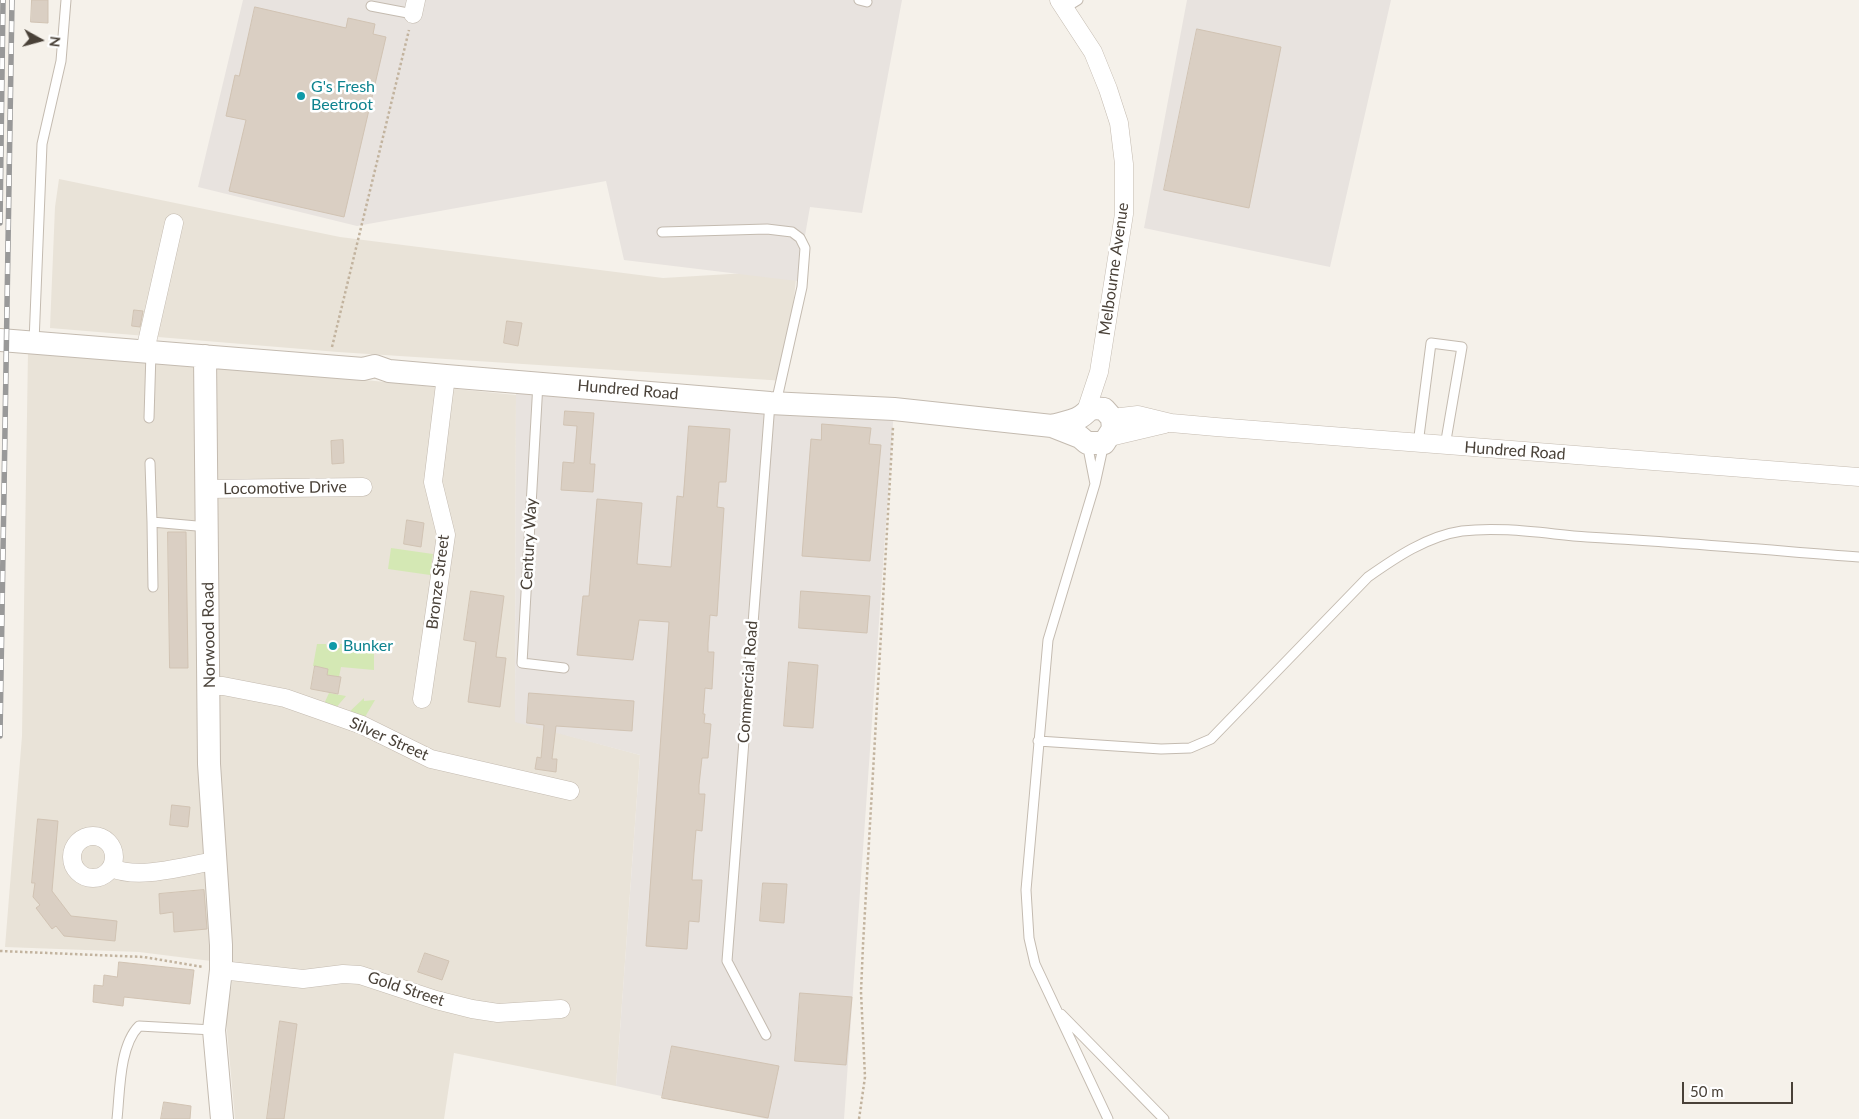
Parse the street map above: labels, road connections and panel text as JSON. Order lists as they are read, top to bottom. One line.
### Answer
{"streets":{"street":["Melbourne Avenue","Hundred Road","Locomotive Drive","Bronze Street","Norwood Road","Silver Street","Gold Street"],"lane":["Century Way","Commercial Road"]},"crossings":[["Melbourne Avenue","Hundred Road"],["Hundred Road","Century Way"],["Hundred Road","Bronze Street"],["Hundred Road","Norwood Road"],["Hundred Road","Commercial Road"],["Locomotive Drive","Norwood Road"],["Norwood Road","Silver Street"],["Norwood Road","Gold Street"]],"places":["G's Fresh Beetroot","Bunker"],"scale_bar":"50 m","north":"right"}
